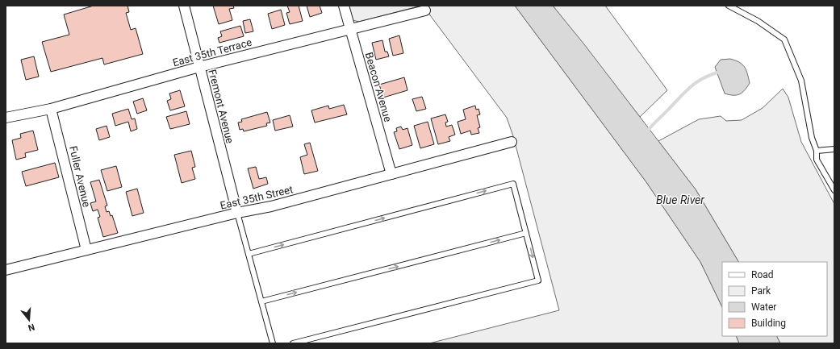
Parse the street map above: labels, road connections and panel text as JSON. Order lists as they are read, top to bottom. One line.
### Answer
{"streets":{"street":["East 35th Terrace","Beacon Avenue","Fremont Avenue","Fuller Avenue","East 35th Street"]},"crossings":[["East 35th Terrace","Beacon Avenue"],["East 35th Terrace","Fremont Avenue"],["East 35th Terrace","Fuller Avenue"],["Beacon Avenue","East 35th Street"],["Fremont Avenue","East 35th Street"],["Fuller Avenue","East 35th Street"]],"water":["Blue River"],"legend":["Road","Park","Water","Building"],"north":"bottom"}
